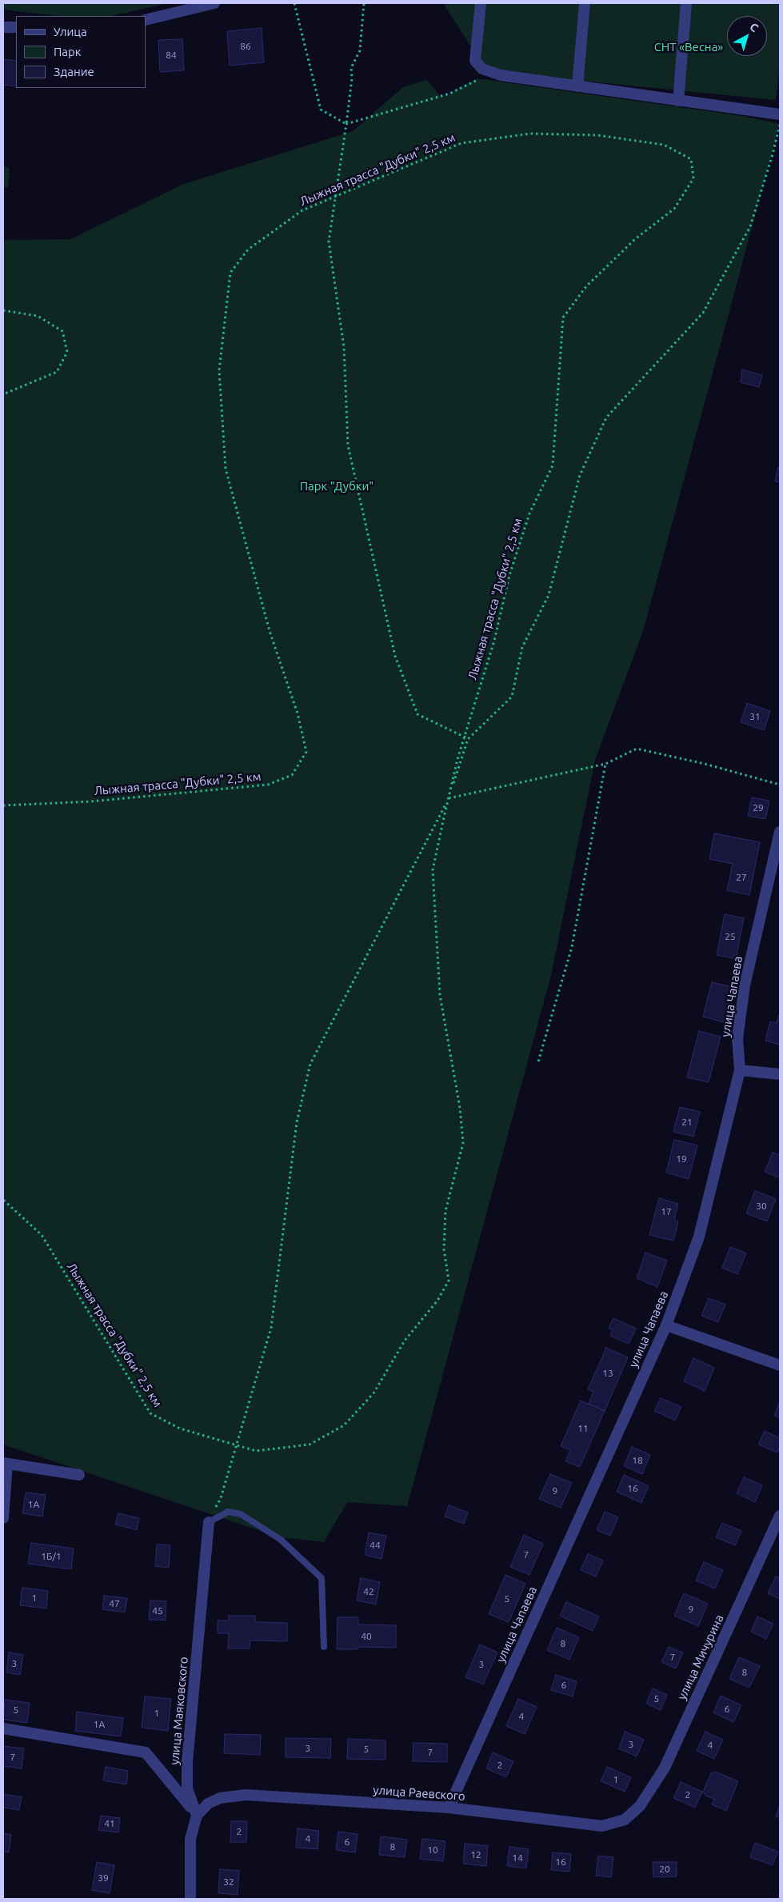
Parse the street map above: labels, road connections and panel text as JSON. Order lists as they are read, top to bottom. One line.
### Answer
{"streets":{"street":["улица Чапаева","улица Мичурина","улица Маяковского","улица Раевского"],"path":["Лыжная трасса \"Дубки\" 2,5 км"]},"crossings":[["улица Чапаева","улица Раевского"],["улица Мичурина","улица Раевского"],["улица Маяковского","улица Раевского"]],"parks":["СНТ «Весна»","Парк \"Дубки\""],"house_numbers":["86","84","31","29","27","25","21","19","30","17","13","11","18","16","9","1А","44","7","1Б/1","42","1","5","47","9","45","40","8","7","3","3","8","6","5","6","5","1","4","1А","3","4","3","5","7","7","2","1","2","41","2","4","6","8","10","12","14","16","20","39","32"],"legend":["Улица","Парк","Здание"],"north":"top right"}
